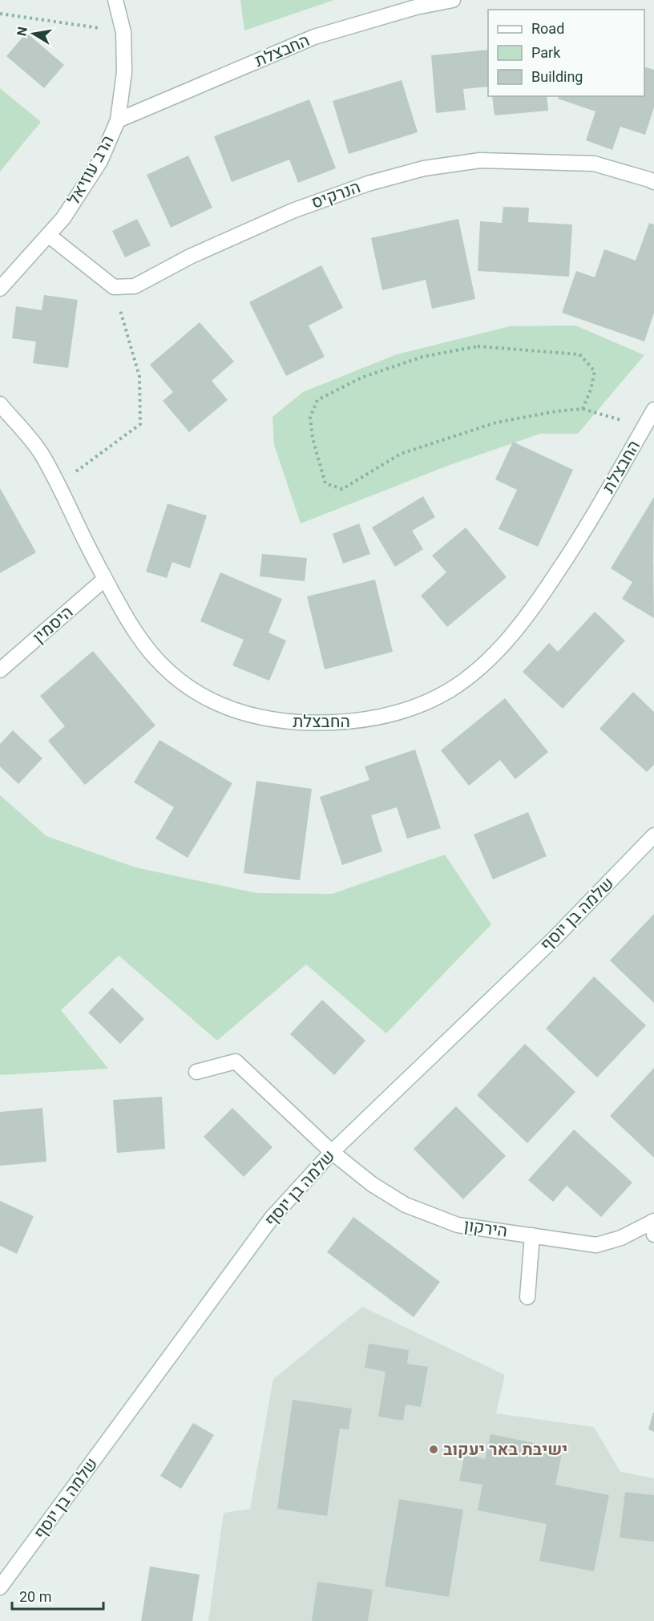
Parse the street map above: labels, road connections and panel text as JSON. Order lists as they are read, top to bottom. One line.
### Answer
{"streets":{"street":["החבצלת","הרב עוזיאל","הנרקיס","היסמין","שלמה בן יוסף","הירקון"]},"crossings":[["החבצלת","הרב עוזיאל"],["החבצלת","היסמין"],["שלמה בן יוסף","הירקון"]],"places":["ישיבת באר יעקוב"],"legend":["Road","Park","Building"],"scale_bar":"20 m","north":"left"}
